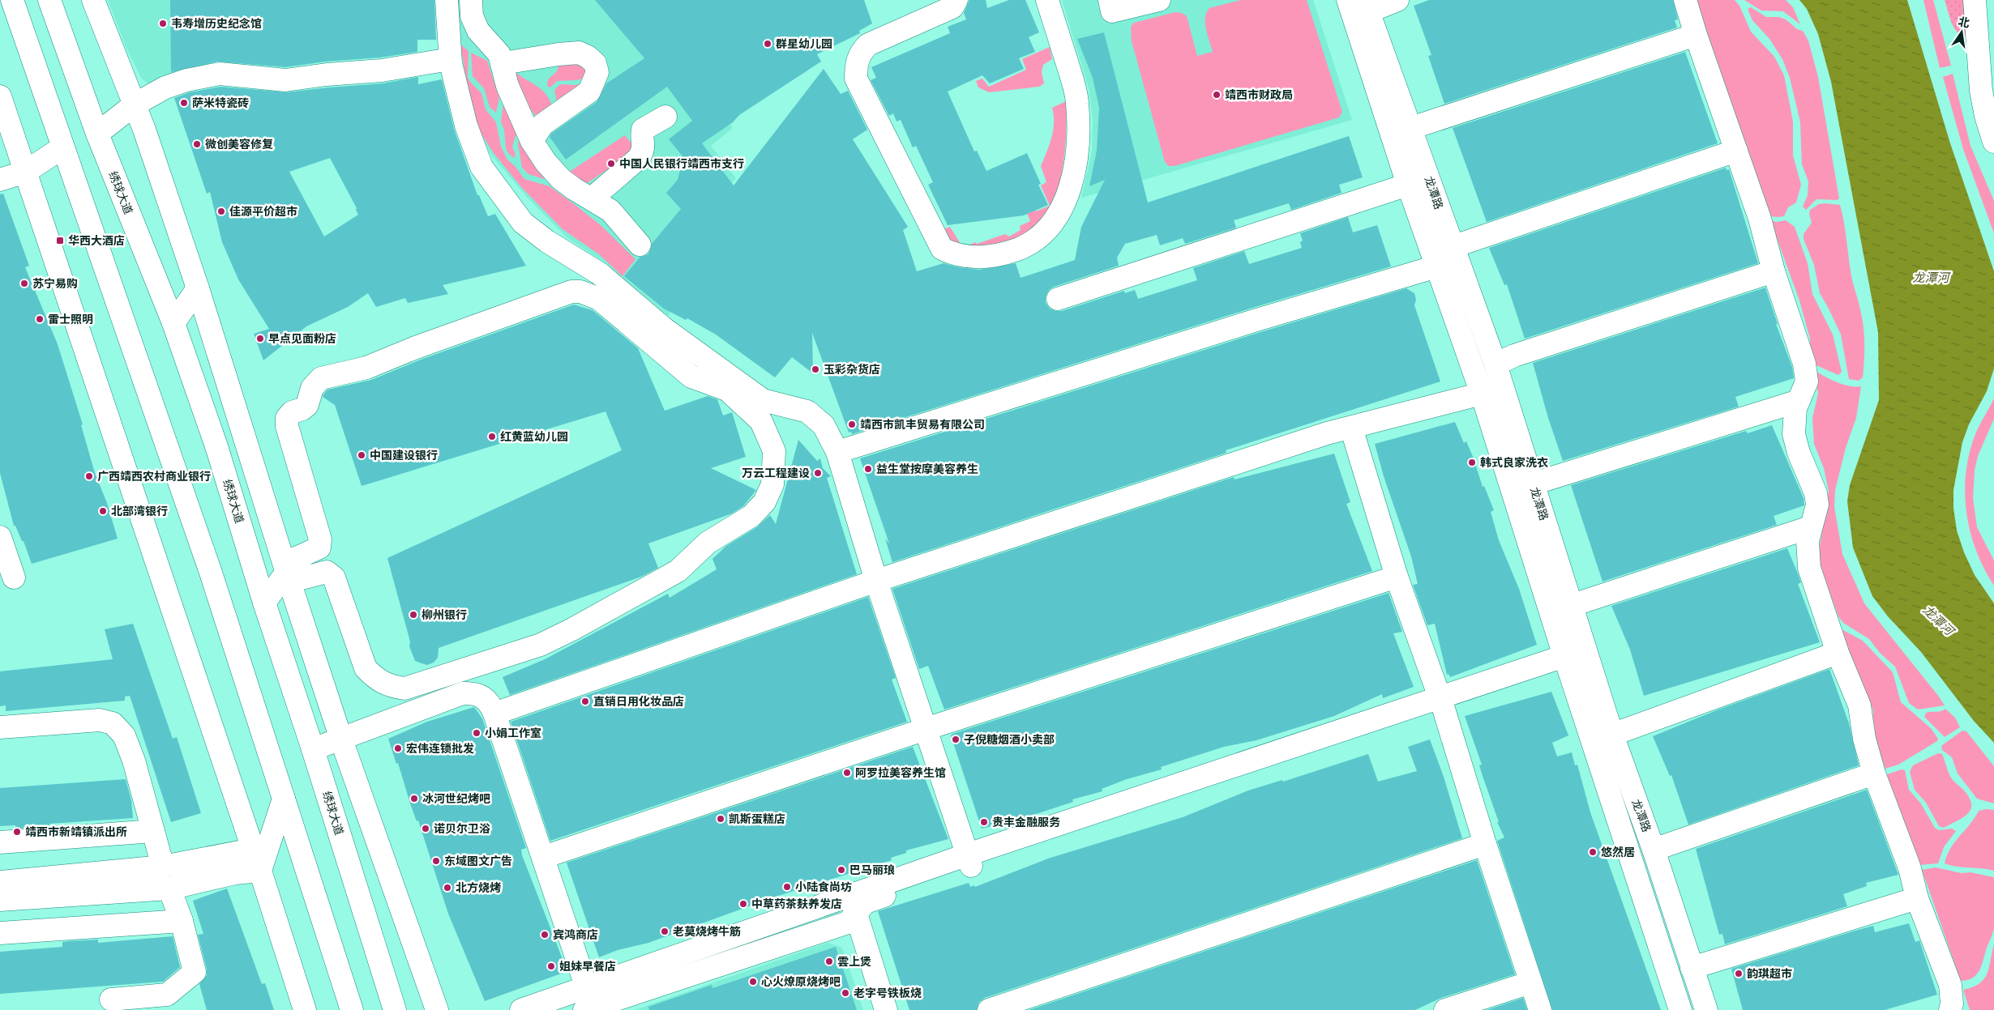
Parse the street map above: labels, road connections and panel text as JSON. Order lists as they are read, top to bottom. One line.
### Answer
{"streets":{"street":["绣球大道","龙潭路"]},"water":["龙潭河"],"places":{"other":["韦寿增历史纪念馆","群星幼儿园","靖西市财政局","萨米特瓷砖","微创美容修复","中国人民银行靖西市支行","佳源平价超市","苏宁易购","雷士照明","早点见面粉店","玉彩杂货店","靖西市凯丰贸易有限公司","红黄蓝幼儿园","中国建设银行","韩式良家洗衣","益生堂按摩美容养生","万云工程建设","广西靖西农村商业银行","北部湾银行","柳州银行","直销日用化妆品店","小娟工作室","子倪糖烟酒小卖部","宏伟连锁批发","阿罗拉美容养生馆","冰河世纪烤吧","凯斯蛋糕店","贵丰金融服务","诺贝尔卫浴","靖西市新靖镇派出所","悠然居","东域图文广告","巴马丽琅","小陆食尚坊","北方烧烤","中草药茶麸养发店","老莫烧烤牛筋","宾鸿商店","雲上煲","姐妹早餐店","韵琪超市","心火燎原烧烤吧","老字号铁板烧"],"transit":["华西大酒店"]},"north":"top"}
